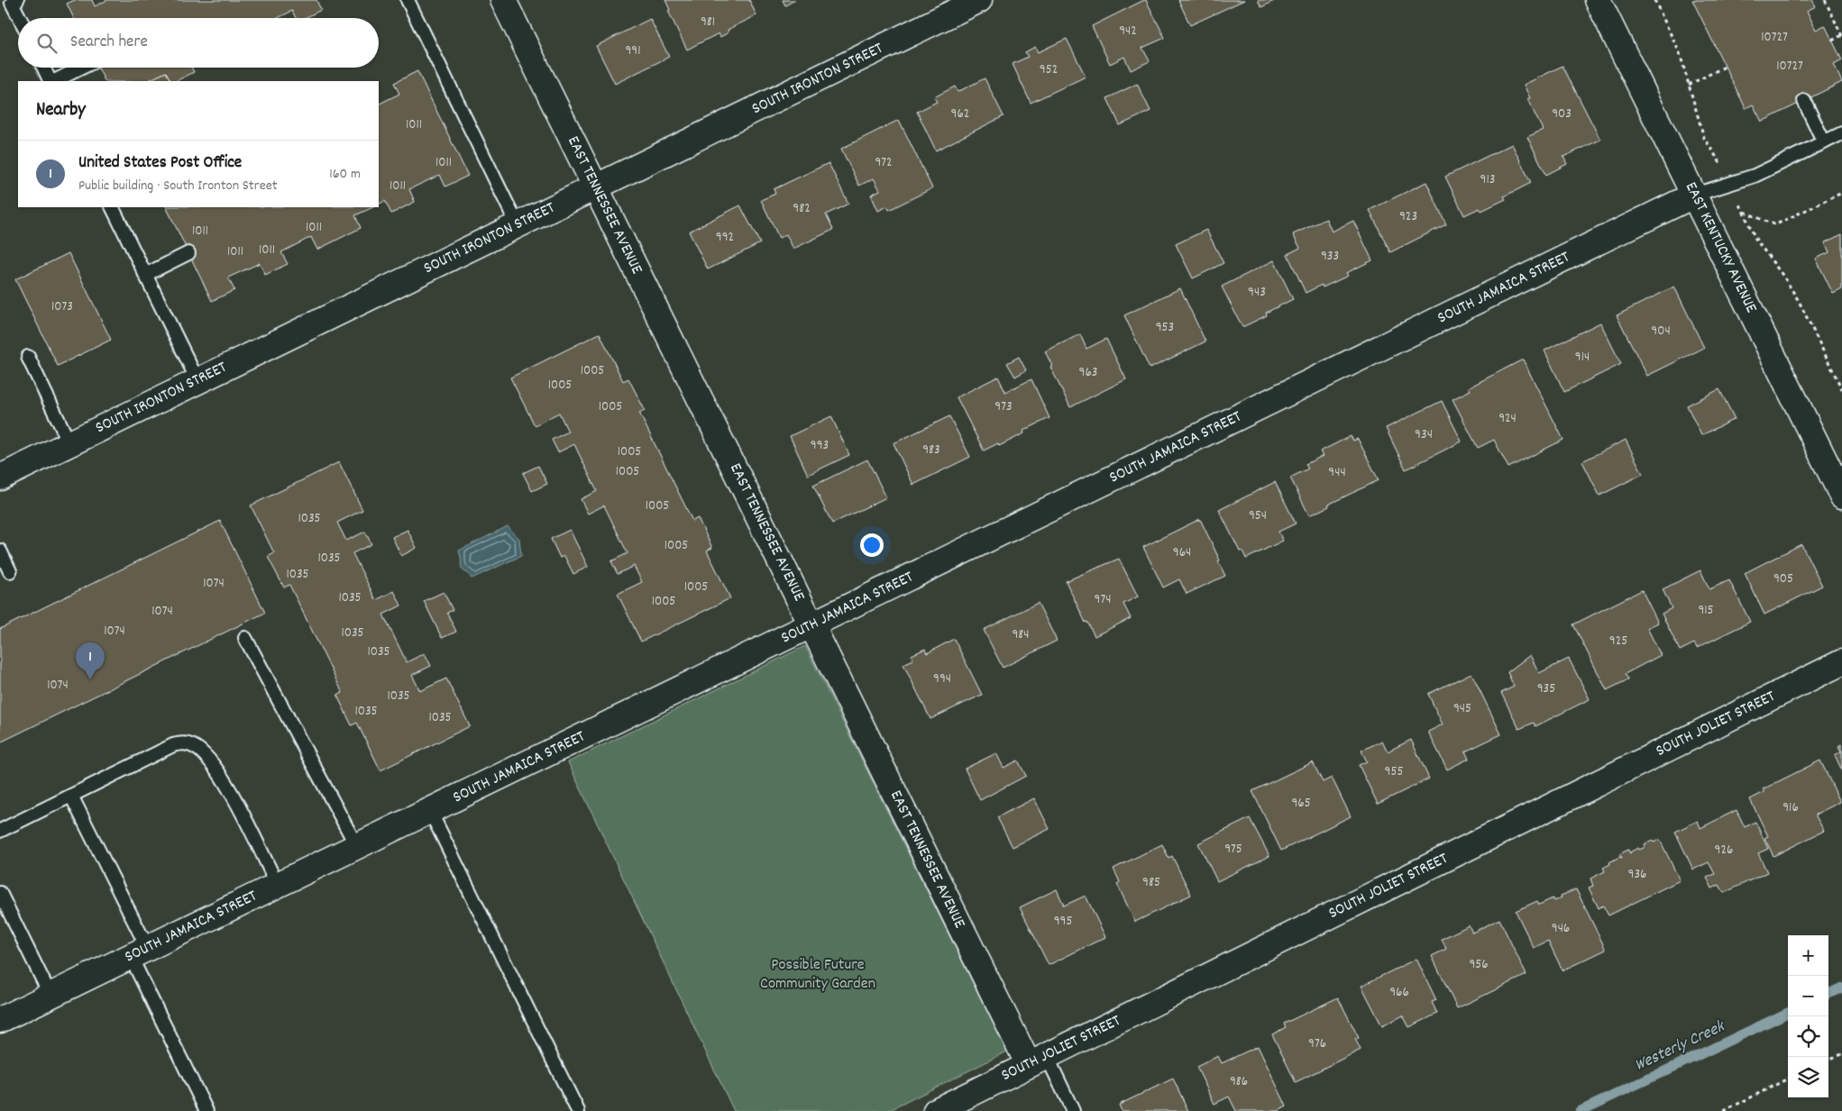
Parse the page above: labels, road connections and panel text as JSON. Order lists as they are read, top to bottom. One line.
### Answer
{"streets":{"street":["SOUTH IRONTON STREET","EAST TENNESSEE AVENUE","EAST KENTUCKY AVENUE","SOUTH JAMAICA STREET","SOUTH JOLIET STREET"]},"crossings":[["SOUTH IRONTON STREET","EAST TENNESSEE AVENUE"],["EAST TENNESSEE AVENUE","SOUTH JAMAICA STREET"],["EAST TENNESSEE AVENUE","SOUTH JOLIET STREET"],["EAST KENTUCKY AVENUE","SOUTH JAMAICA STREET"]],"water":["Westerly Creek"],"parks":["Possible Future Community Garden"],"house_numbers":["981","942","10727","991","10727","952","962","903","1011","1011","972","913","1011","982","923","1011","1011","992","1011","1011","933","943","1073","953","904","914","1005","963","1005","1005","973","924","934","993","983","1005","1005","944","1005","954","1035","1005","964","1035","1035","905","1074","1005","1035","974","1005","915","1074","1074","1035","984","925","1035","994","1074","935","1035","945","1035","1035","955","965","916","975","926","936","985","995","946","956","966","976","986"],"page":{"search":"Search here","heading":"Nearby","list":[{"mark":"1","name":"United States Post Office","note":"Public building · South Ironton Street","value":"160 m"}],"pins":"1","map_buttons":["+","−"]}}
